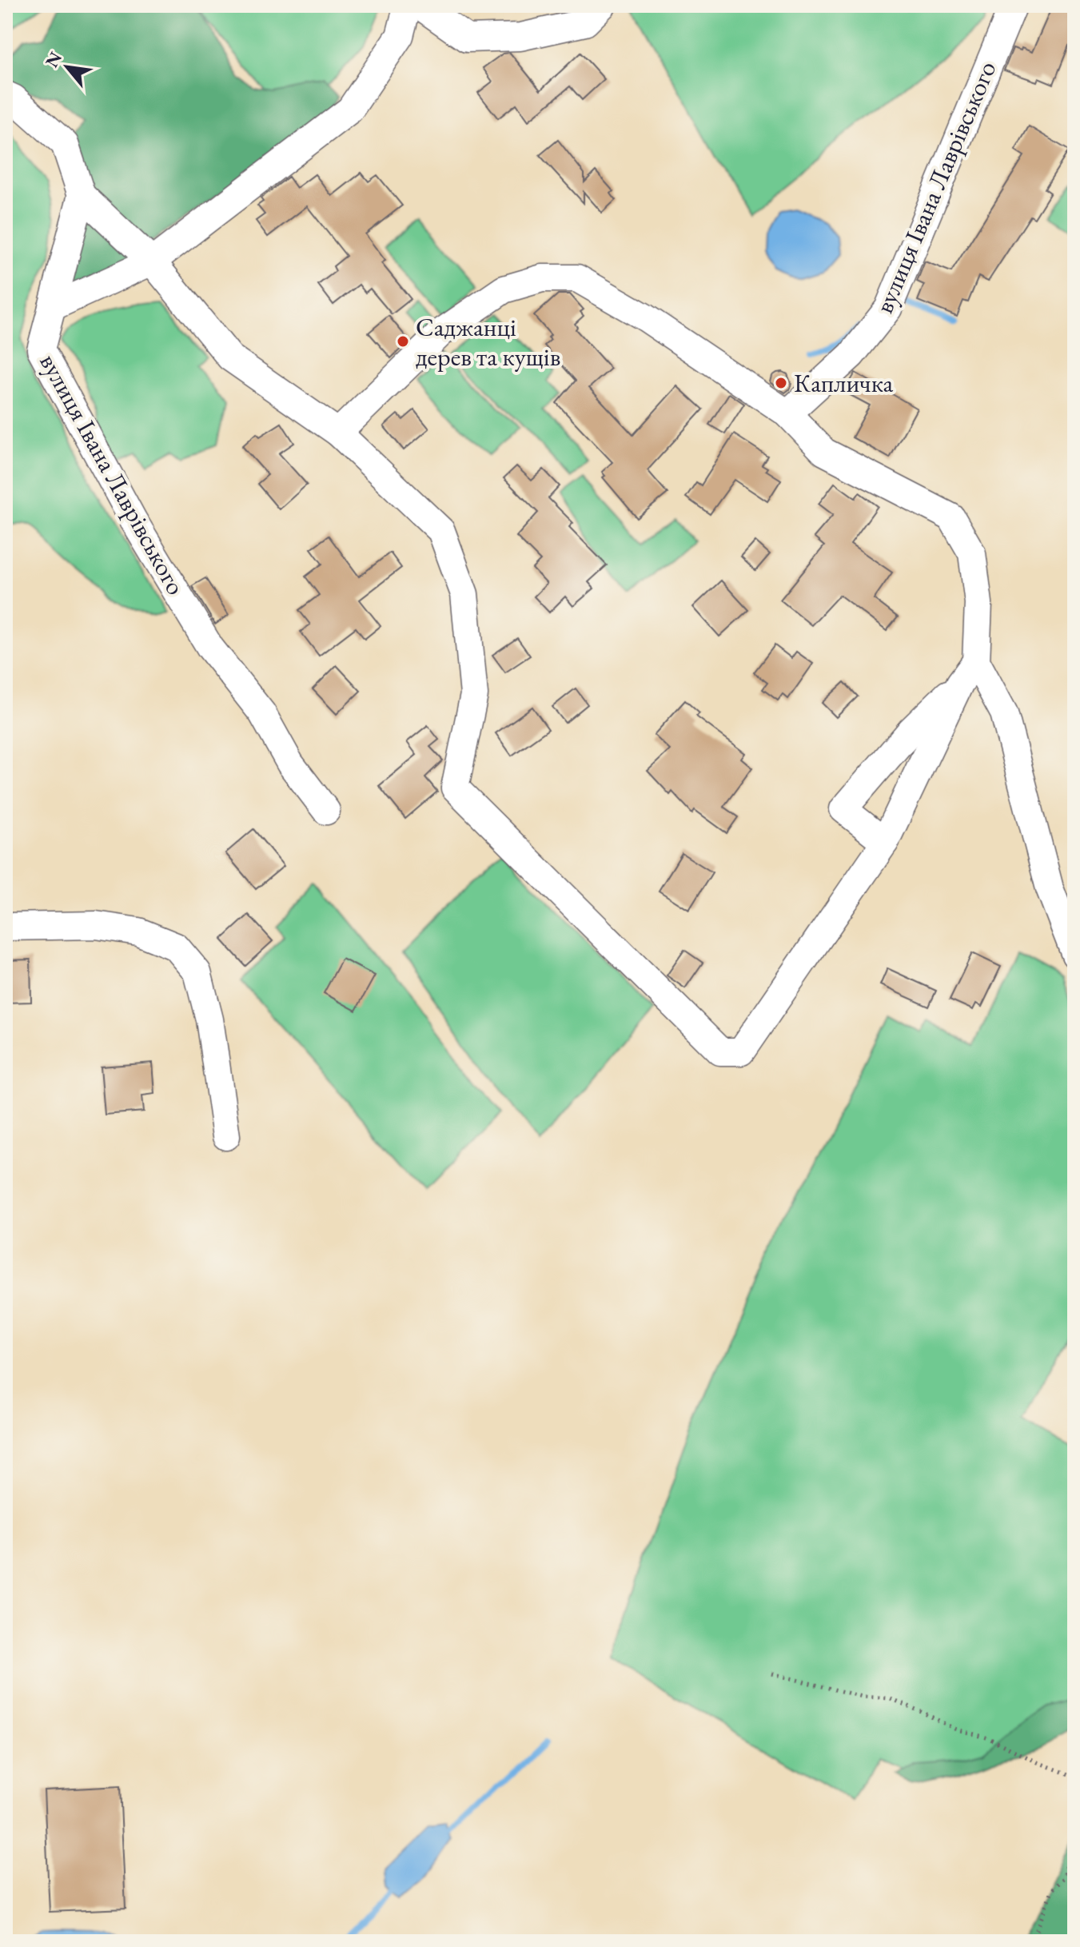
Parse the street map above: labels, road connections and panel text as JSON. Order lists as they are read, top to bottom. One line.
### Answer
{"streets":{"street":["вулиця Івана Лаврівського"]},"places":["Саджанці дерев та кущів","Капличка"],"north":"top left"}
